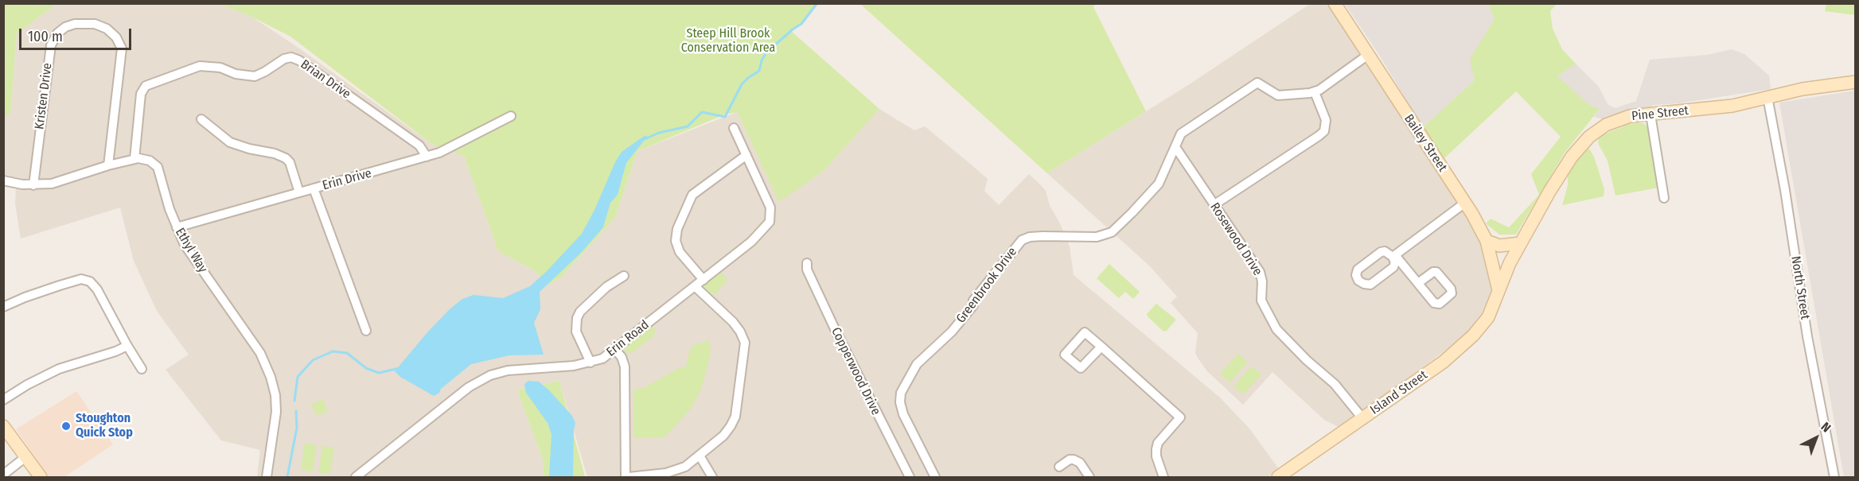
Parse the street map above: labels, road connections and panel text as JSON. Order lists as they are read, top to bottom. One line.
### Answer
{"streets":{"street":["Brian Drive","Kristen Drive","Pine Street","Bailey Street","Erin Drive","Rosewood Drive","Ethyl Way","Greenbrook Drive","North Street","Erin Road","Copperwood Drive","Island Street"]},"crossings":[["Brian Drive","Erin Drive"],["Brian Drive","Ethyl Way"],["Pine Street","Bailey Street"],["Pine Street","North Street"],["Pine Street","Island Street"],["Bailey Street","Island Street"],["Erin Drive","Ethyl Way"],["Rosewood Drive","Greenbrook Drive"],["Rosewood Drive","Island Street"]],"parks":["Steep Hill Brook Conservation Area"],"places":["Stoughton Quick Stop"],"scale_bar":"100 m","north":"top right"}
